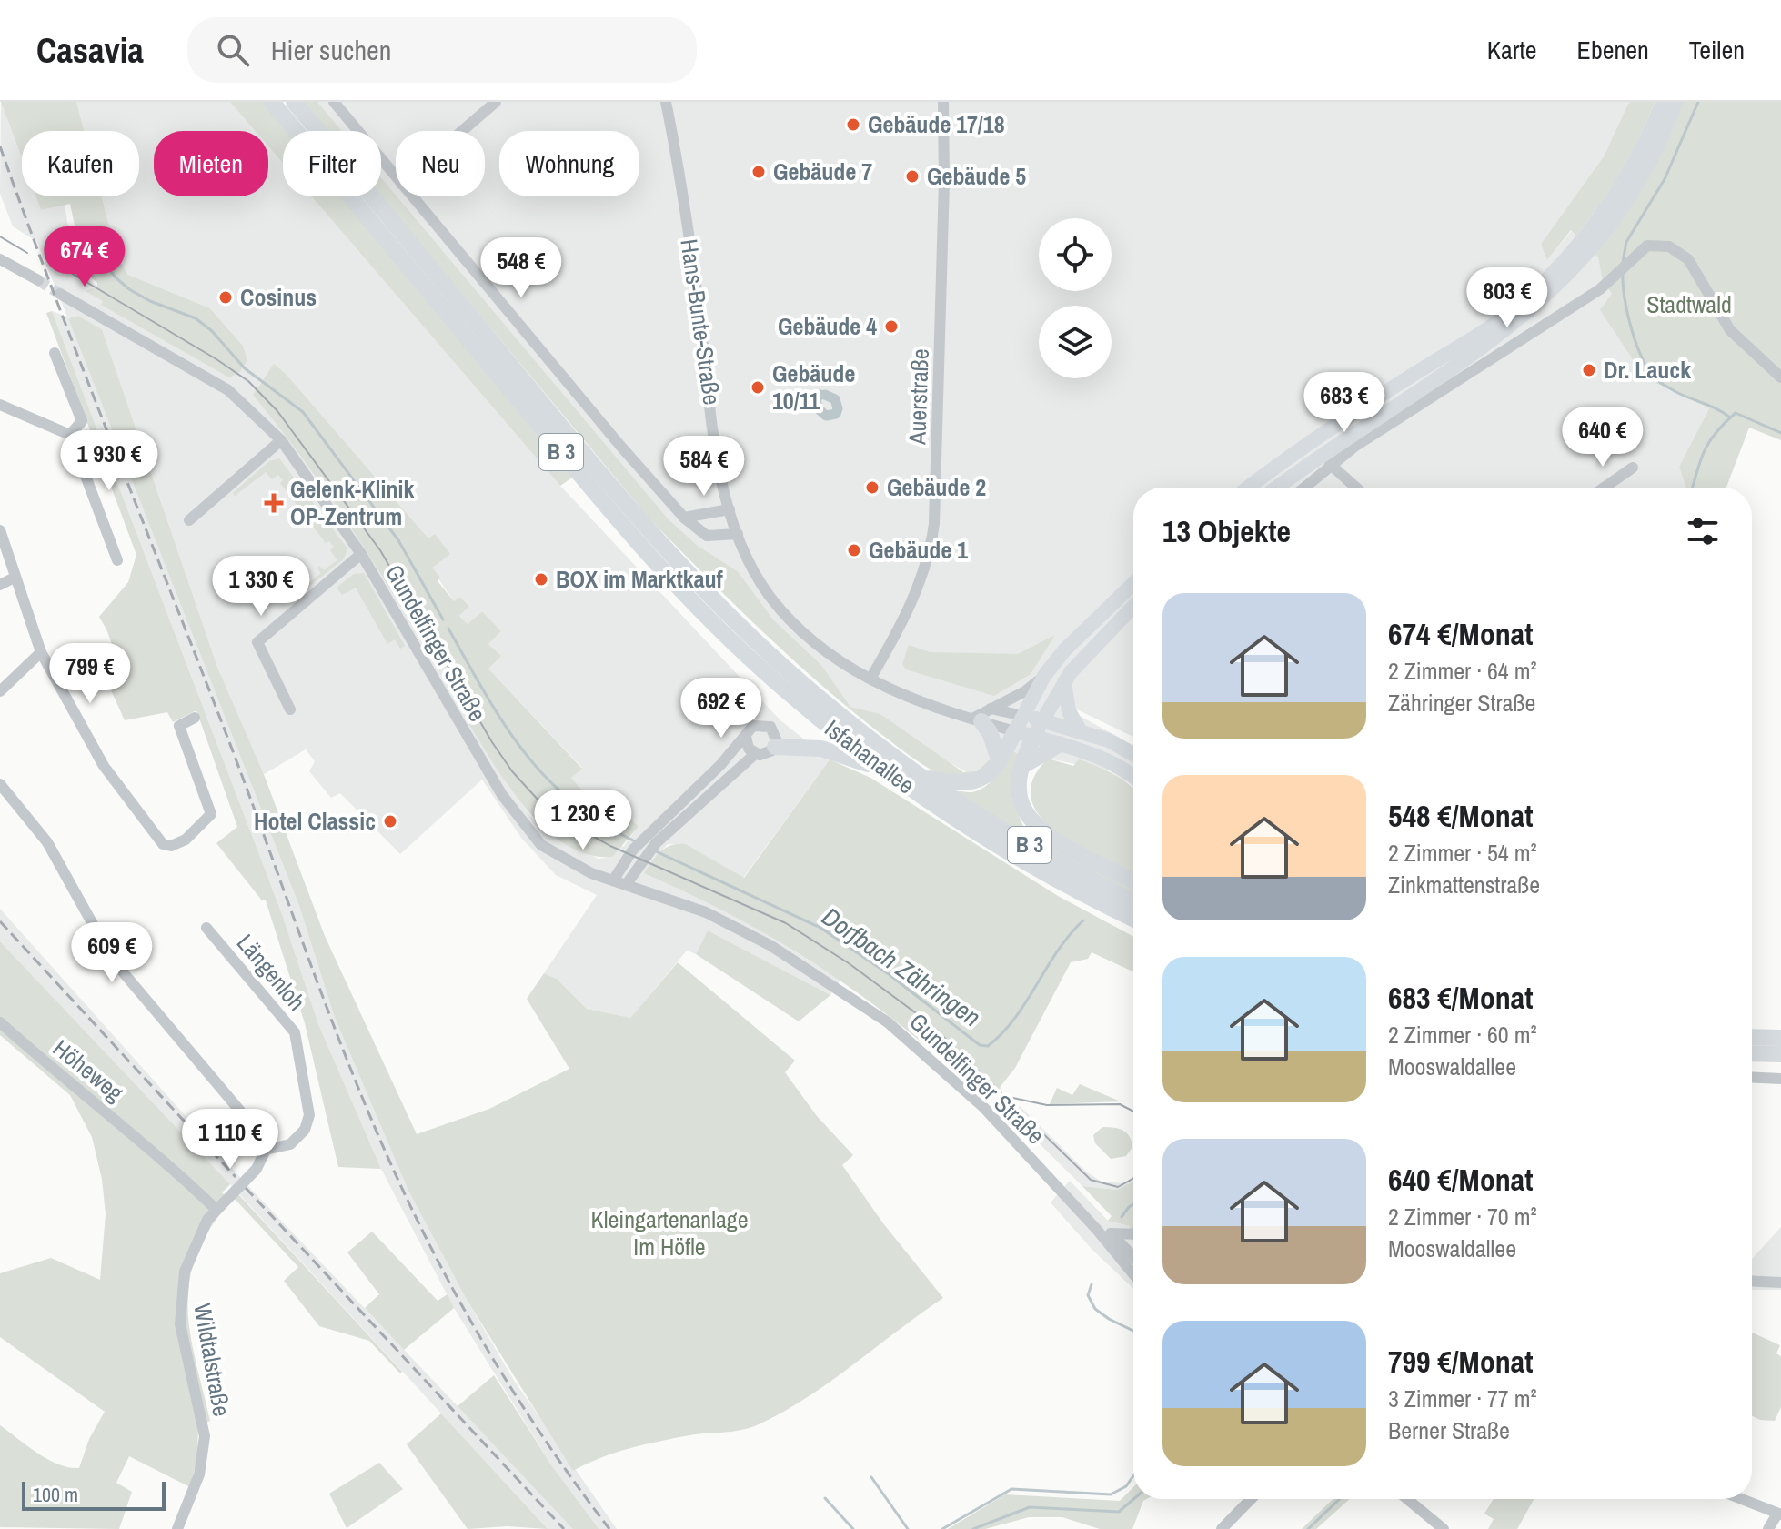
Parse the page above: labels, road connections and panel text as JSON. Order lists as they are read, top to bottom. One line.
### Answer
{"streets":{"highway":["B 3","Isfahanallee"],"main road":["Hans-Bunte-Straße"],"street":["Auerstraße","Gundelfinger Straße","Längenloh","Höheweg","Wildtalstraße"]},"crossings":[["Hans-Bunte-Straße","Auerstraße"],["Längenloh","Wildtalstraße"],["Höheweg","Wildtalstraße"]],"water":["Dorfbach Zähringen"],"parks":["Stadtwald","Kleingartenanlage Im Höfle"],"places":{"other":["Gebäude 17/18","Gebäude 7","Gebäude 5","Cosinus","Gebäude 4","Dr. Lauck","Gebäude 10/11","Gebäude 2","Gebäude 1","BOX im Marktkauf","Hotel Classic"],"health":["Gelenk-Klinik OP-Zentrum"]},"scale_bar":"100 m","page":{"header":"Casavia","search":"Hier suchen","nav":["Karte","Ebenen","Teilen"],"chip":["Kaufen","Mieten","Filter","Neu","Wohnung"],"price":["674 €","548 €","803 €","683 €","640 €","1 930 €","584 €","1 330 €","799 €","692 €","1 230 €","609 €","1 110 €"],"heading":"13 Objekte","list":[{"name":"674 €/Monat","note":"2 Zimmer · 64 m² · Zähringer Straße"},{"name":"548 €/Monat","note":"2 Zimmer · 54 m² · Zinkmattenstraße"},{"name":"683 €/Monat","note":"2 Zimmer · 60 m² · Mooswaldallee"},{"name":"640 €/Monat","note":"2 Zimmer · 70 m² · Mooswaldallee"},{"name":"799 €/Monat","note":"3 Zimmer · 77 m² · Berner Straße"}],"scale":"100 m"}}
